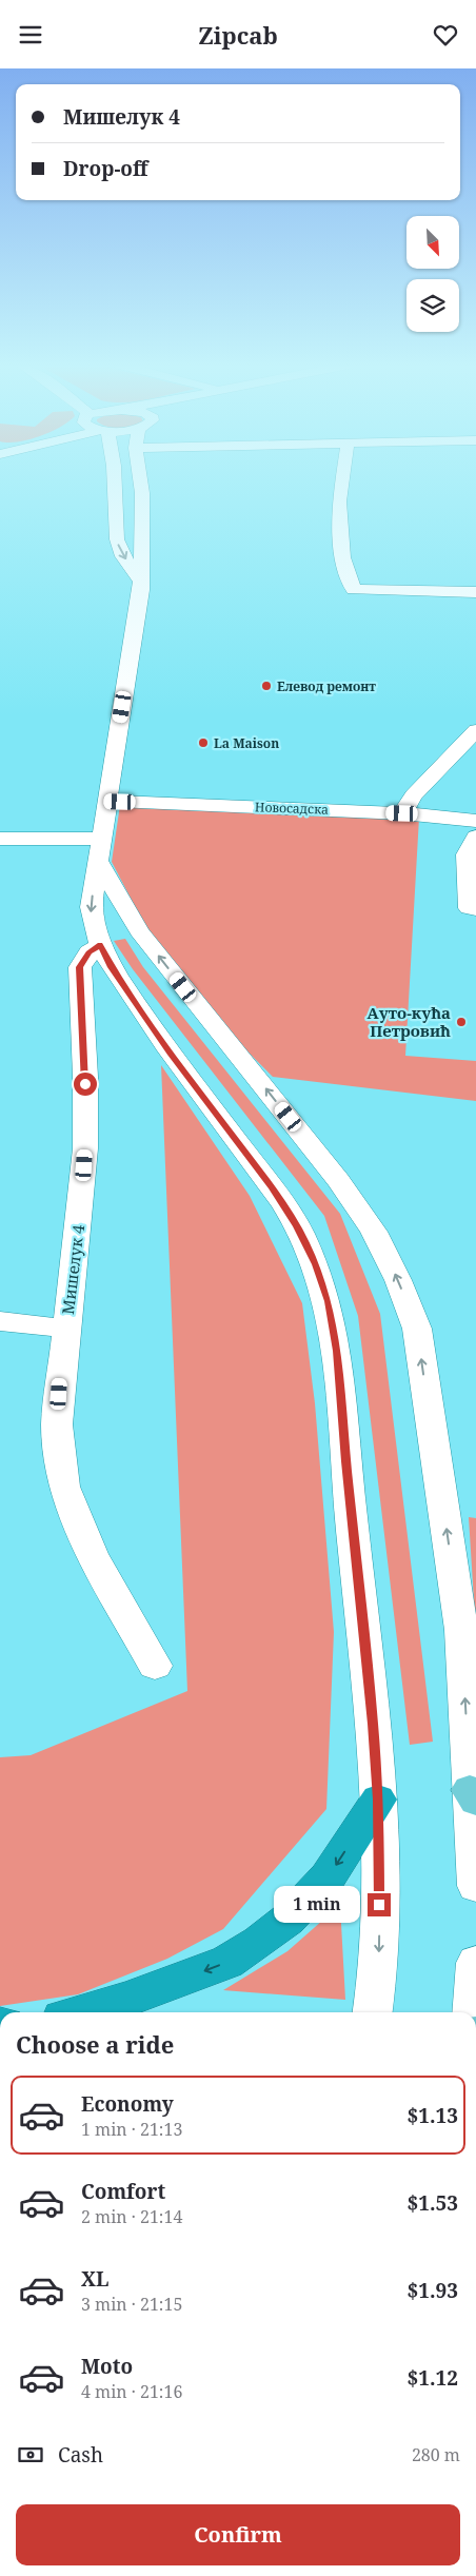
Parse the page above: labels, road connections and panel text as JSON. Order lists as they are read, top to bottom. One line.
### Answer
{"streets":{"street":["Новосадска","Мишелук 4"]},"places":["Елевод ремонт","La Maison","Ауто-кућа Петровић"],"north":"bottom right","page":{"header":"Zipcab","banner":["Мишелук 4","Drop-off"],"bubble":"1 min","heading":"Choose a ride","list":[{"name":"Economy","note":"1 min · 21:13","value":"$1.13"},{"name":"Comfort","note":"2 min · 21:14","value":"$1.53"},{"name":"XL","note":"3 min · 21:15","value":"$1.93"},{"name":"Moto","note":"4 min · 21:16","value":"$1.12"}],"pay":["Cash","280 m"],"buttons":"Confirm"}}
